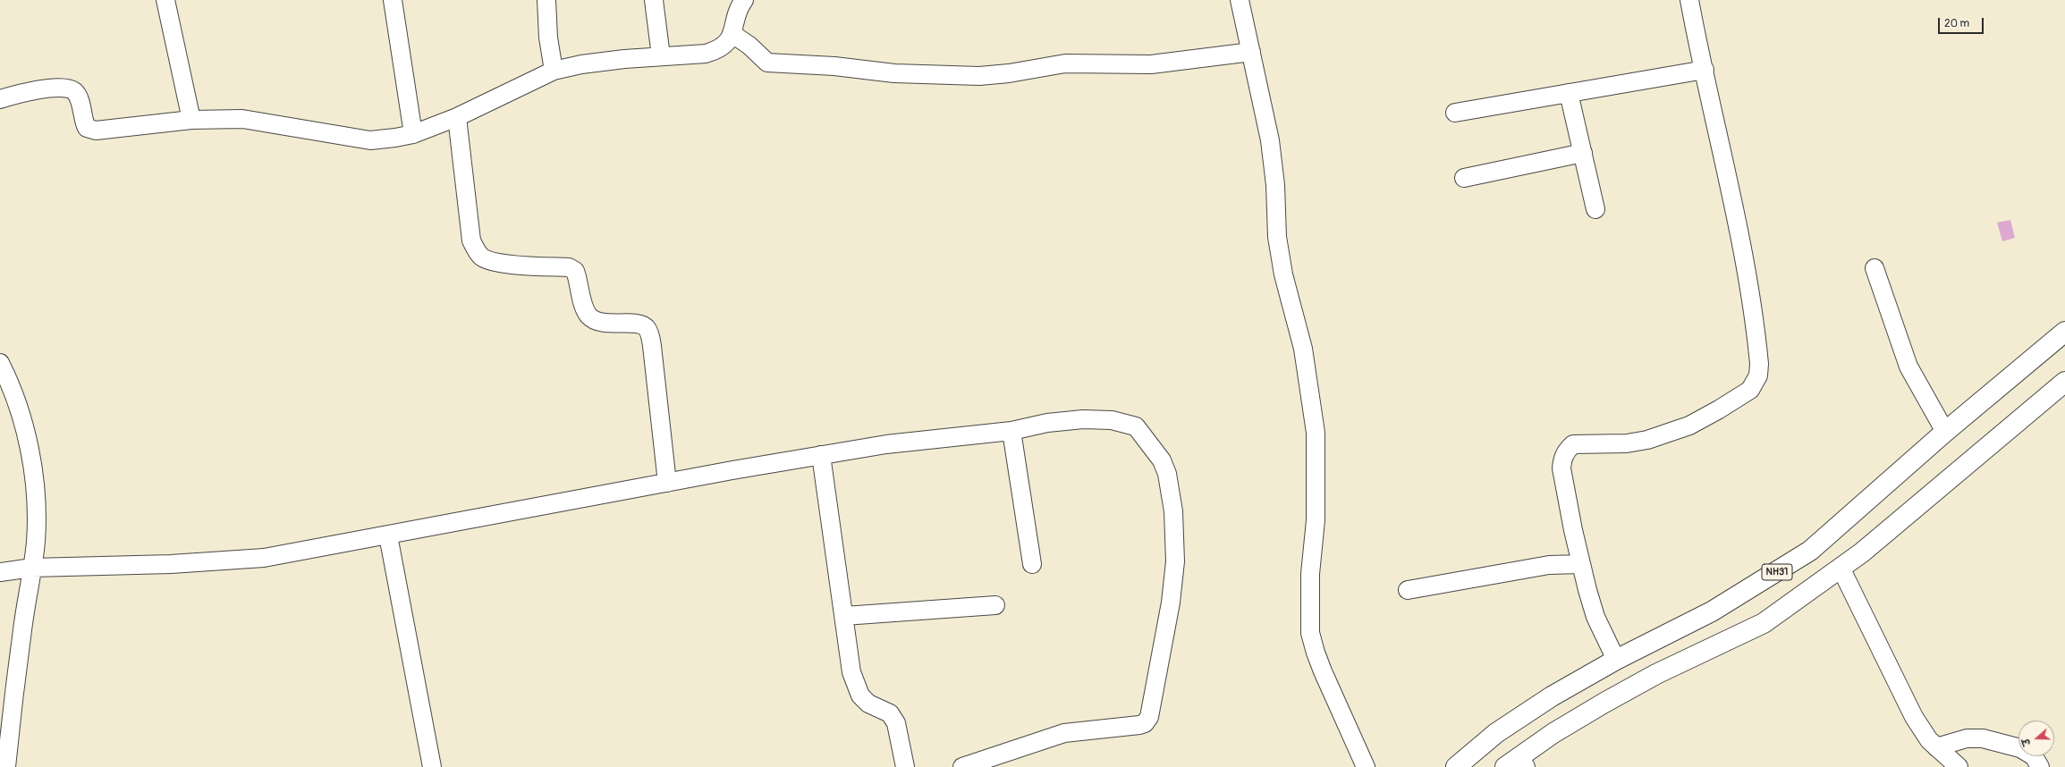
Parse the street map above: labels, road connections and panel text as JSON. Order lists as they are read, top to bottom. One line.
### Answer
{"streets":{"highway":["NH31"]},"scale_bar":"20 m","north":"left"}
